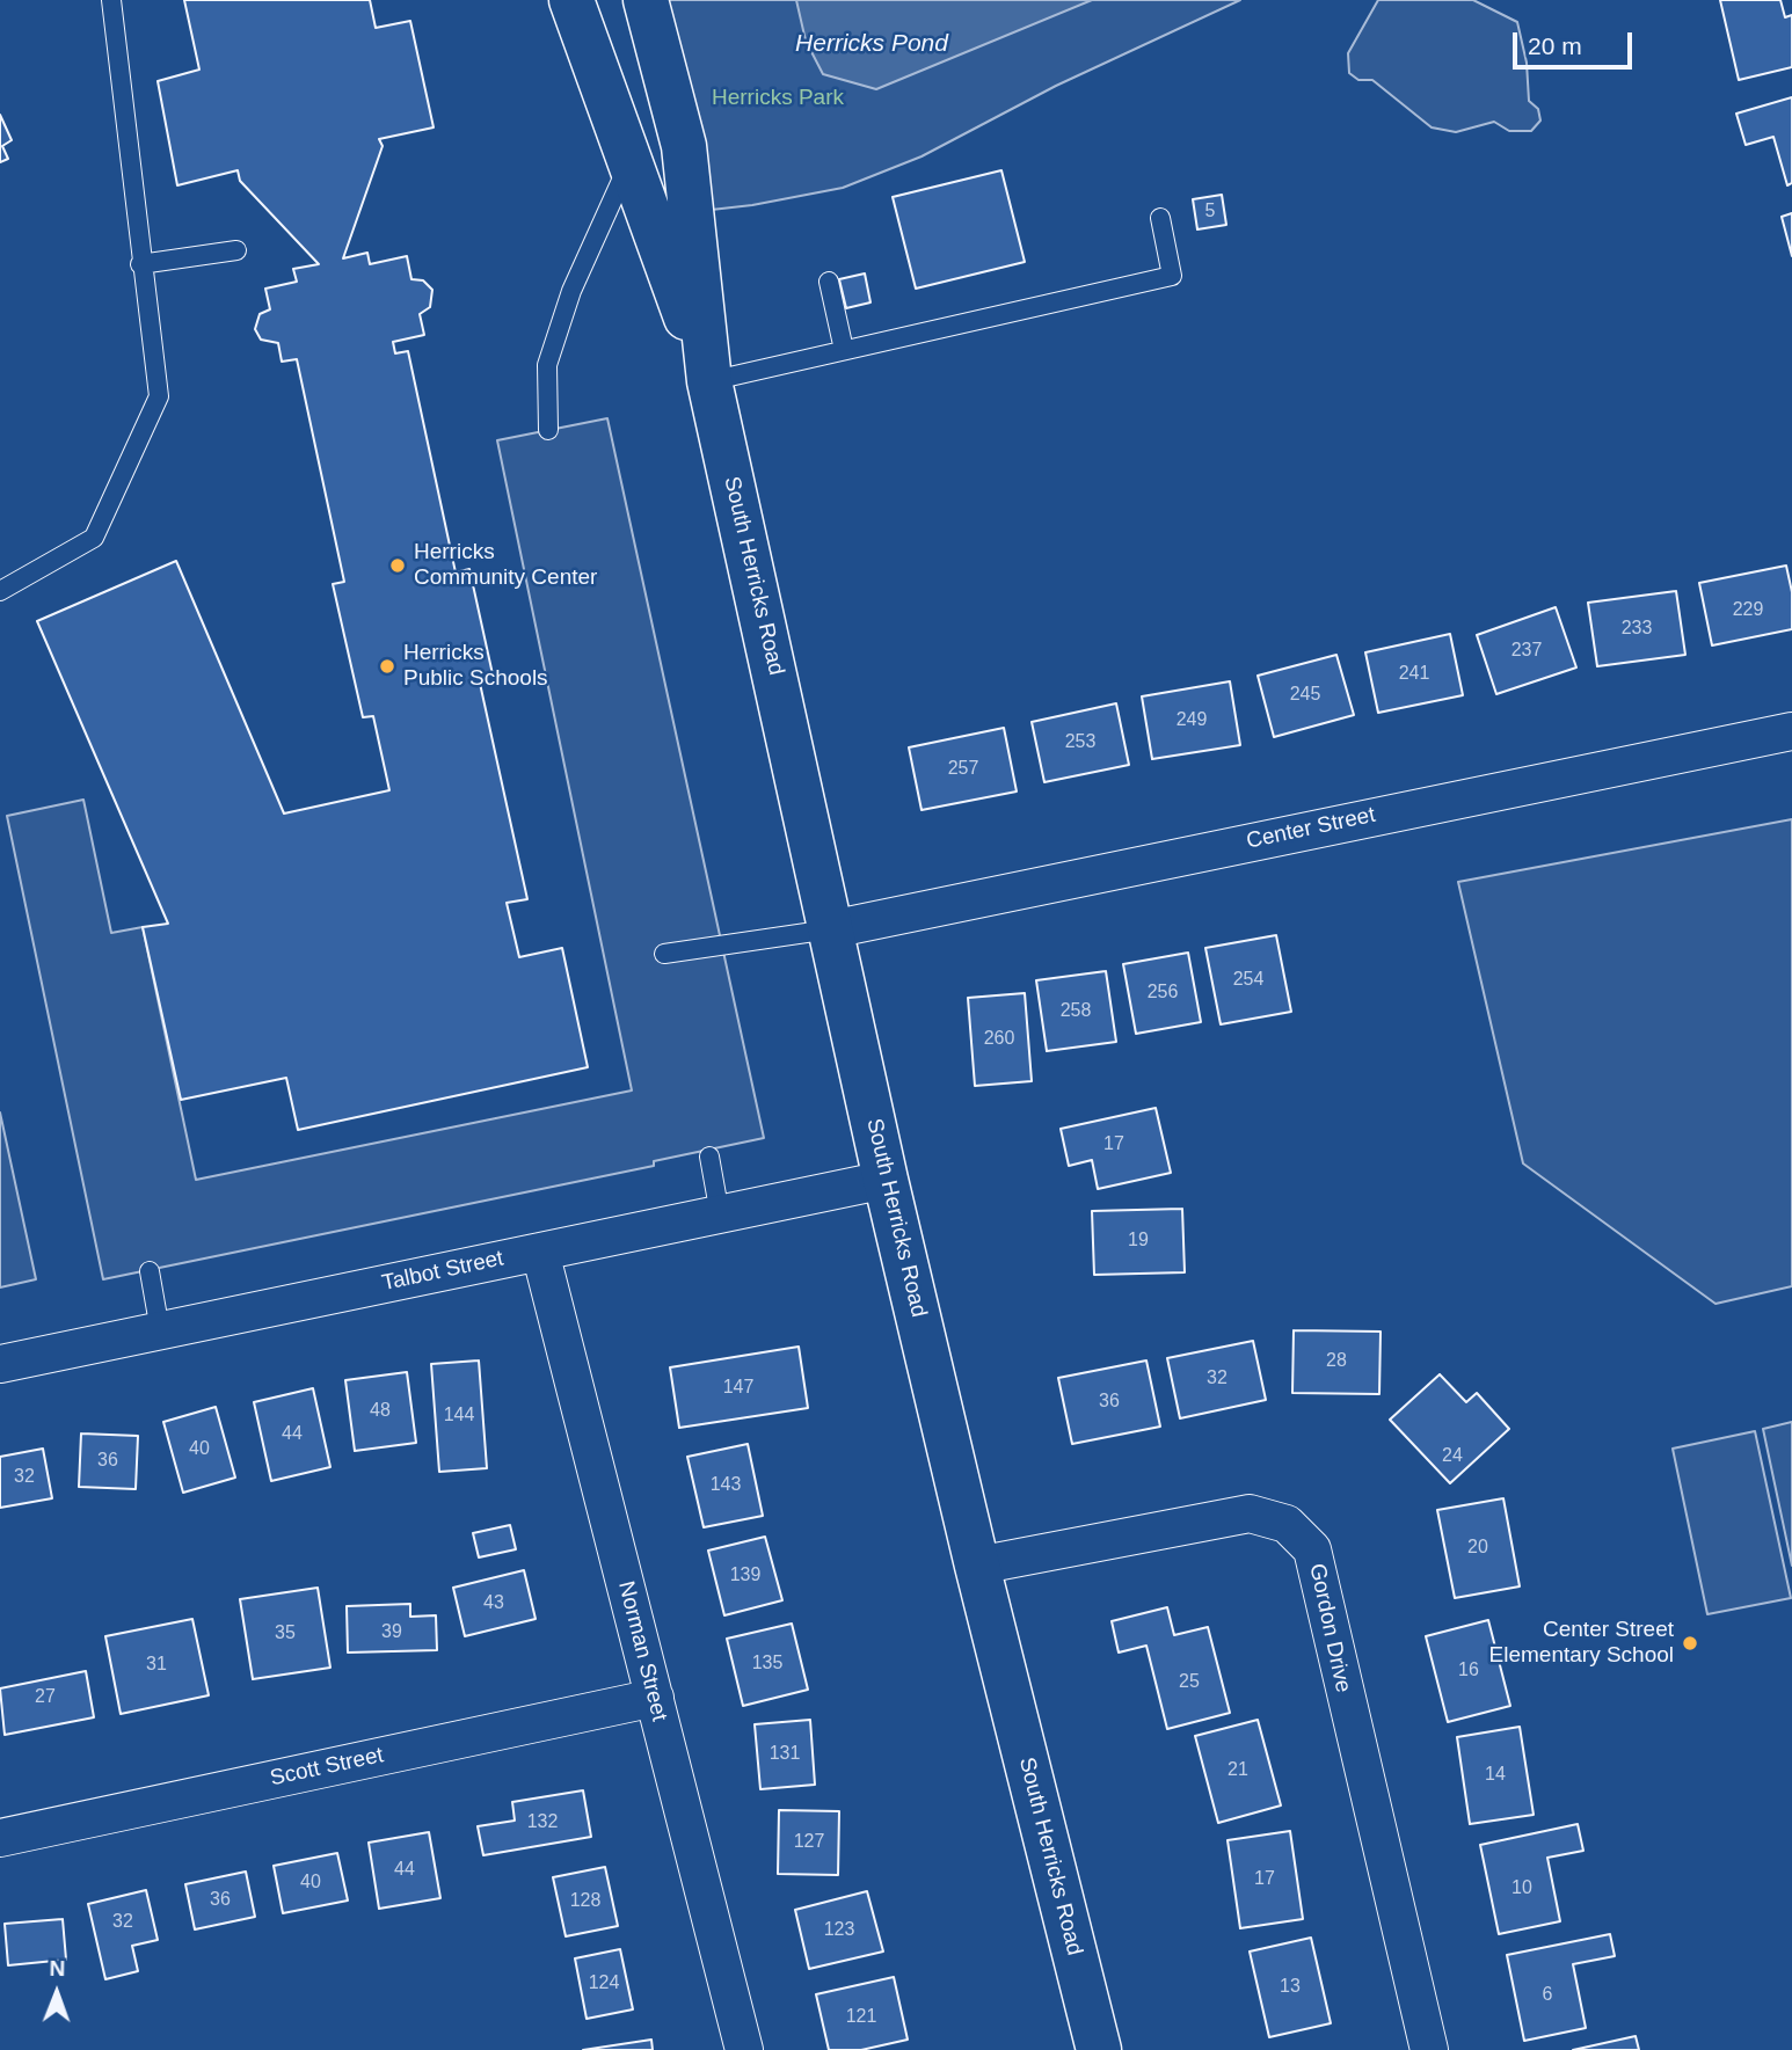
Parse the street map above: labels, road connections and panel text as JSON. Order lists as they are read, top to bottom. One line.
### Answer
{"streets":{"main road":["South Herricks Road"],"street":["Center Street","Talbot Street","Gordon Drive","Norman Street","Scott Street"]},"crossings":[["South Herricks Road","Center Street"],["South Herricks Road","Talbot Street"],["South Herricks Road","Gordon Drive"],["Talbot Street","Norman Street"],["Norman Street","Scott Street"]],"water":["Herricks Pond"],"parks":["Herricks Park"],"places":["Herricks Community Center","Herricks Public Schools","Center Street Elementary School"],"house_numbers":["5","229","233","237","241","245","249","253","257","254","256","258","260","17","19","28","32","147","36","48","144","44","40","24","36","32","143","20","139","43","39","35","135","31","16","25","27","131","21","14","132","127","44","17","40","10","36","128","32","123","124","13","6","121"],"scale_bar":"20 m","north":"top"}
